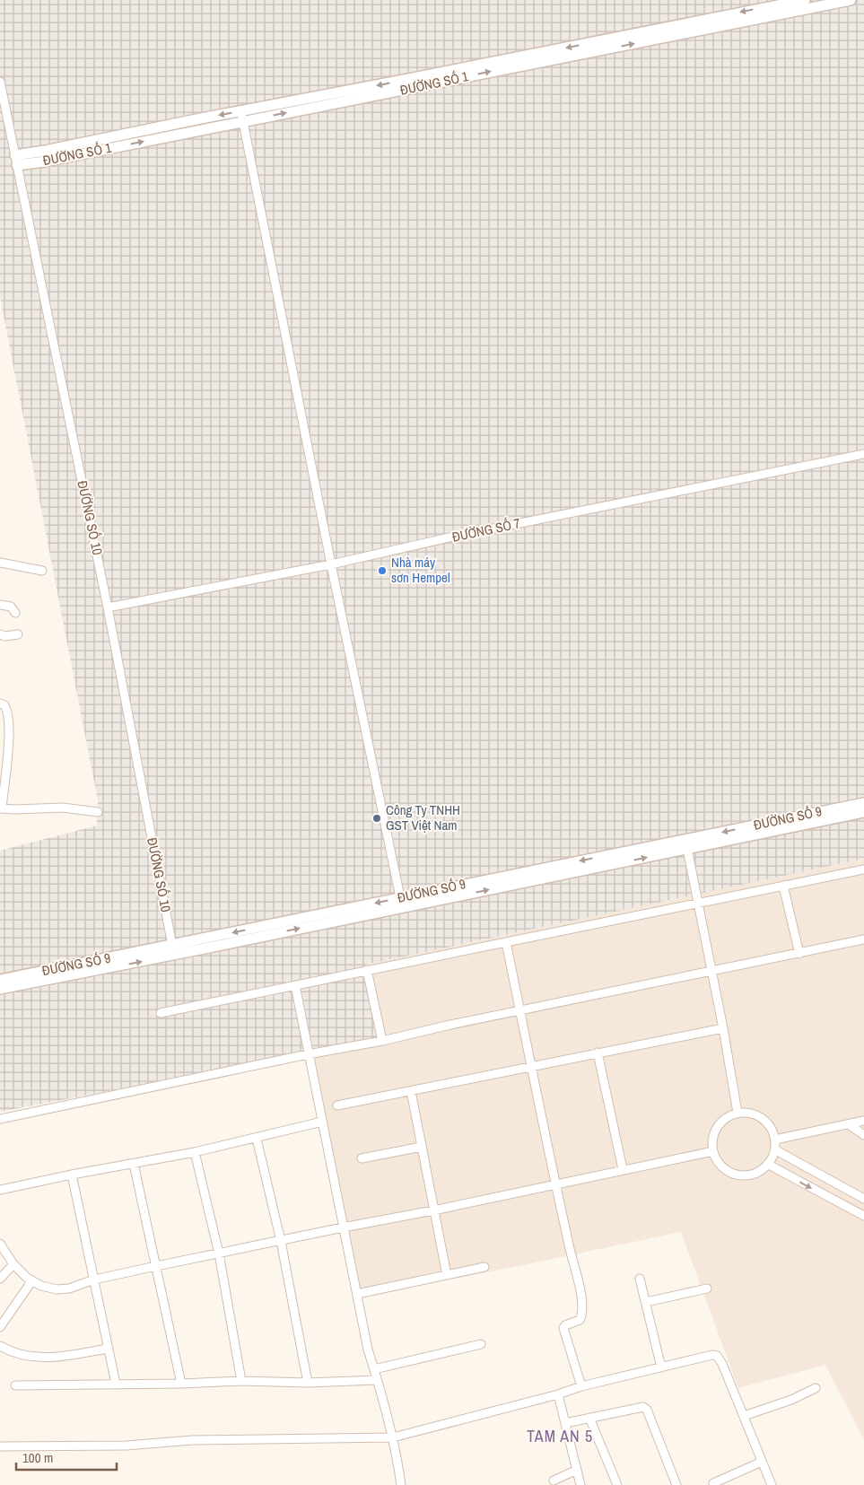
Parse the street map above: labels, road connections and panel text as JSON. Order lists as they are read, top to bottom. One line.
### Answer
{"streets":{"street":["ĐƯỜNG SỐ 1","ĐƯỜNG SỐ 10","ĐƯỜNG SỐ 7","ĐƯỜNG SỐ 9"]},"crossings":[["ĐƯỜNG SỐ 1","ĐƯỜNG SỐ 10"],["ĐƯỜNG SỐ 10","ĐƯỜNG SỐ 7"],["ĐƯỜNG SỐ 10","ĐƯỜNG SỐ 9"]],"districts":["TAM AN 5"],"places":["Nhà máy sơn Hempel","Công Ty TNHH GST Việt Nam"],"scale_bar":"100 m"}
